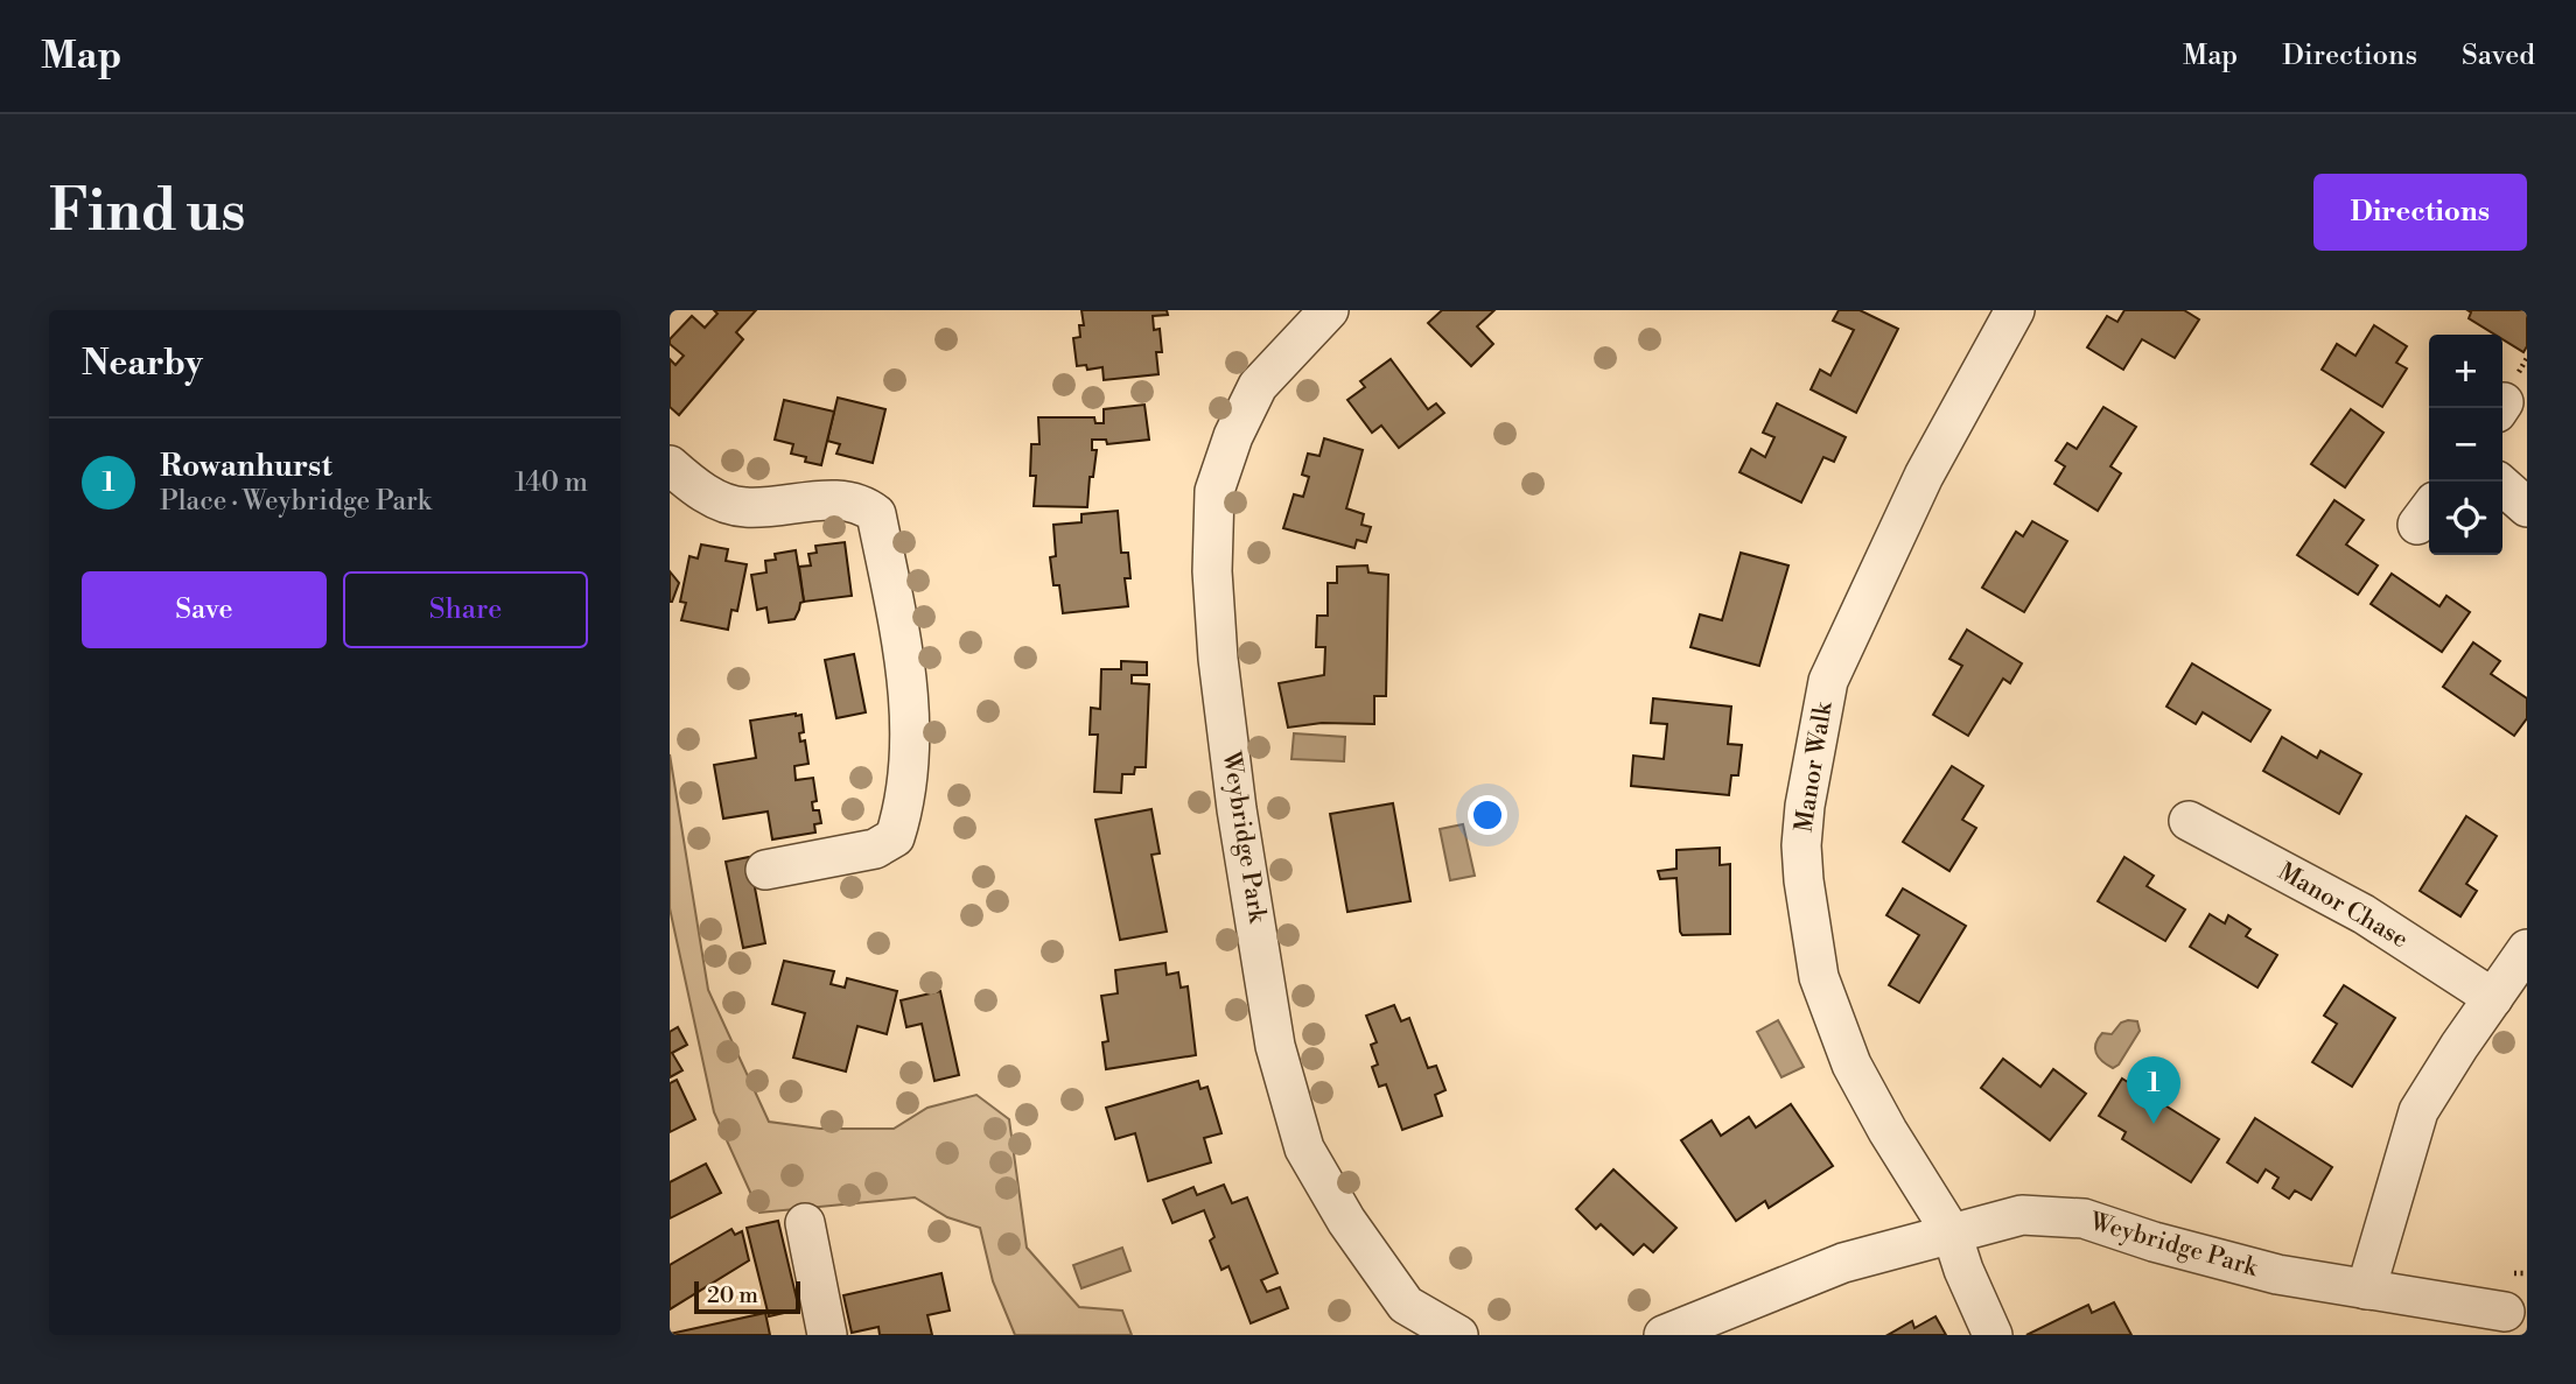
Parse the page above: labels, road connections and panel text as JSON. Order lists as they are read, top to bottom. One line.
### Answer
{"streets":{"street":["Manor Walk","Weybridge Park","Manor Chase"]},"crossings":[["Manor Walk","Weybridge Park"]],"scale_bar":"20 m","page":{"header":"Map","nav":["Map","Directions","Saved"],"buttons":["Directions",["Save","Share"]],"title":"Find us","heading":"Nearby","map_buttons":["+","−"],"list":[{"mark":"1","name":"Rowanhurst","note":"Place · Weybridge Park","value":"140 m"}],"pins":"1","scale":"20 m"}}
